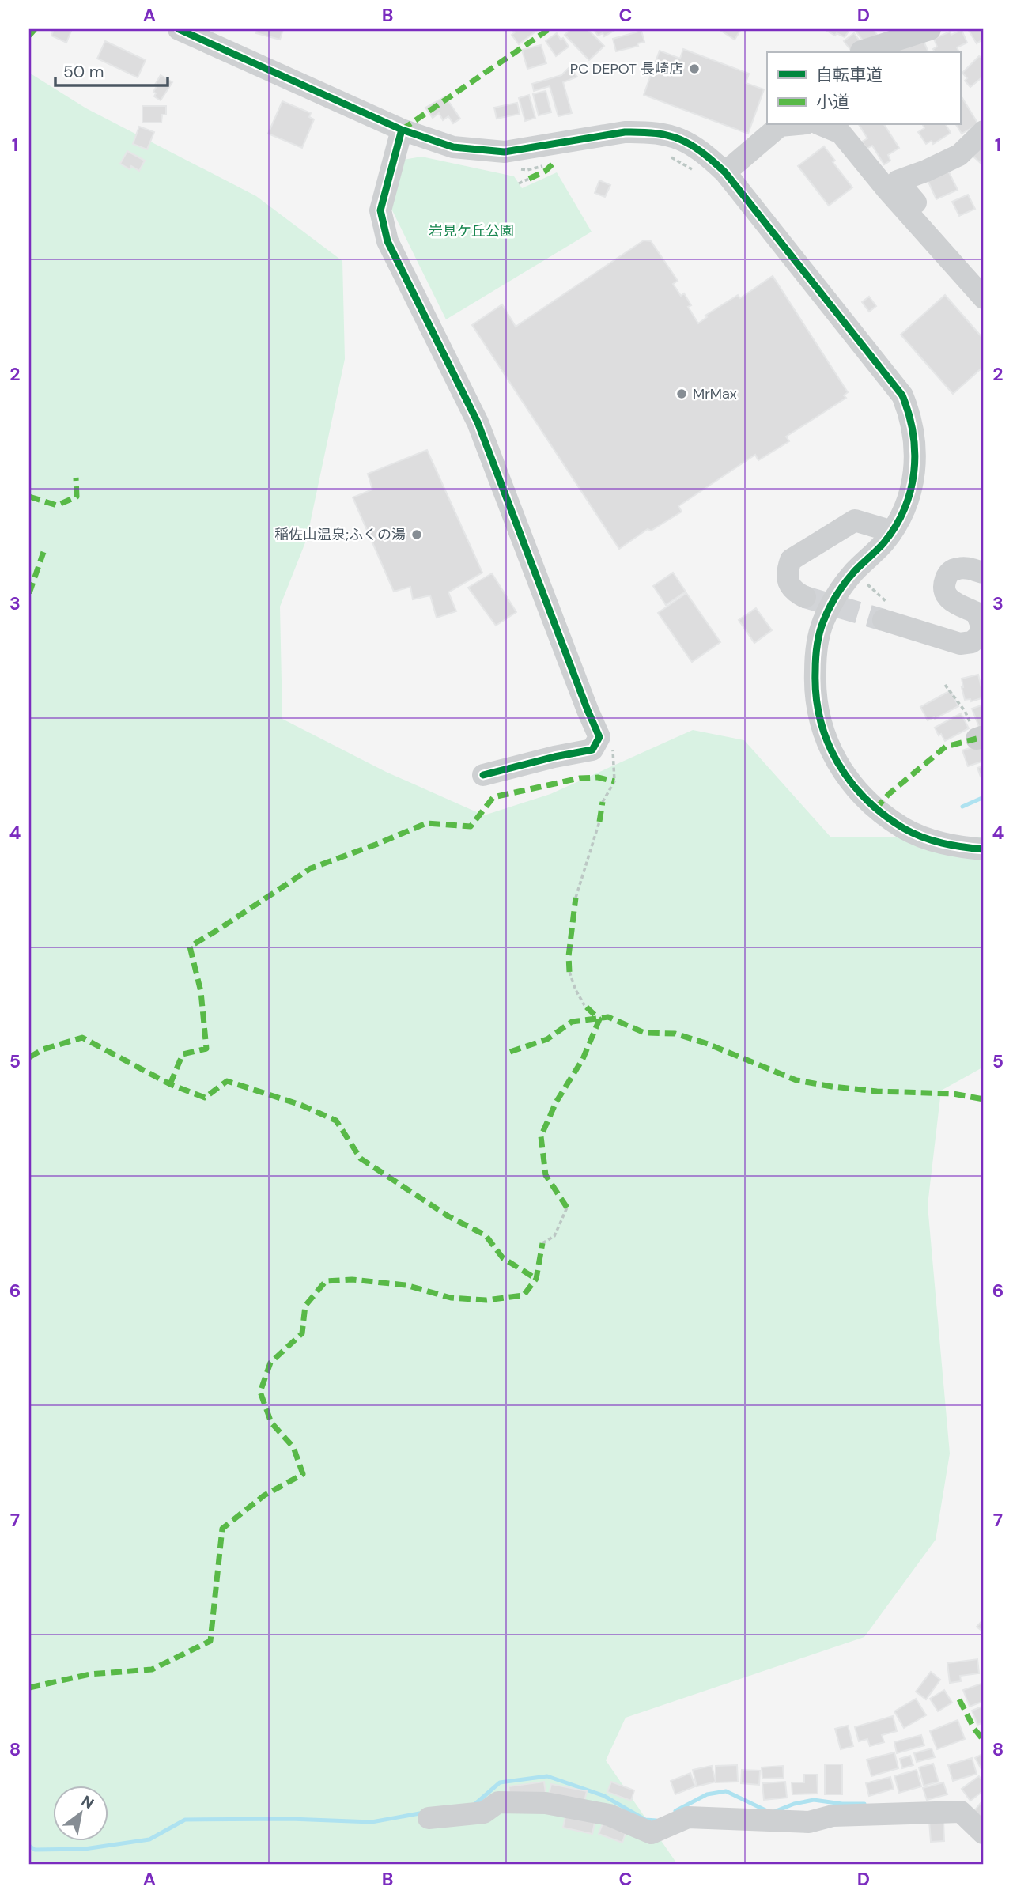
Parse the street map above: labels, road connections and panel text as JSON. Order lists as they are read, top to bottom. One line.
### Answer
{"parks":["岩見ケ丘公園"],"places":["PC DEPOT 長崎店","MrMax","稲佐山温泉;ふくの湯"],"legend":["自転車道","小道"],"scale_bar":"50 m","north":"top right","grid":{"columns":["A","B","C","D"],"rows":["1","2","3","4","5","6","7","8"]}}
